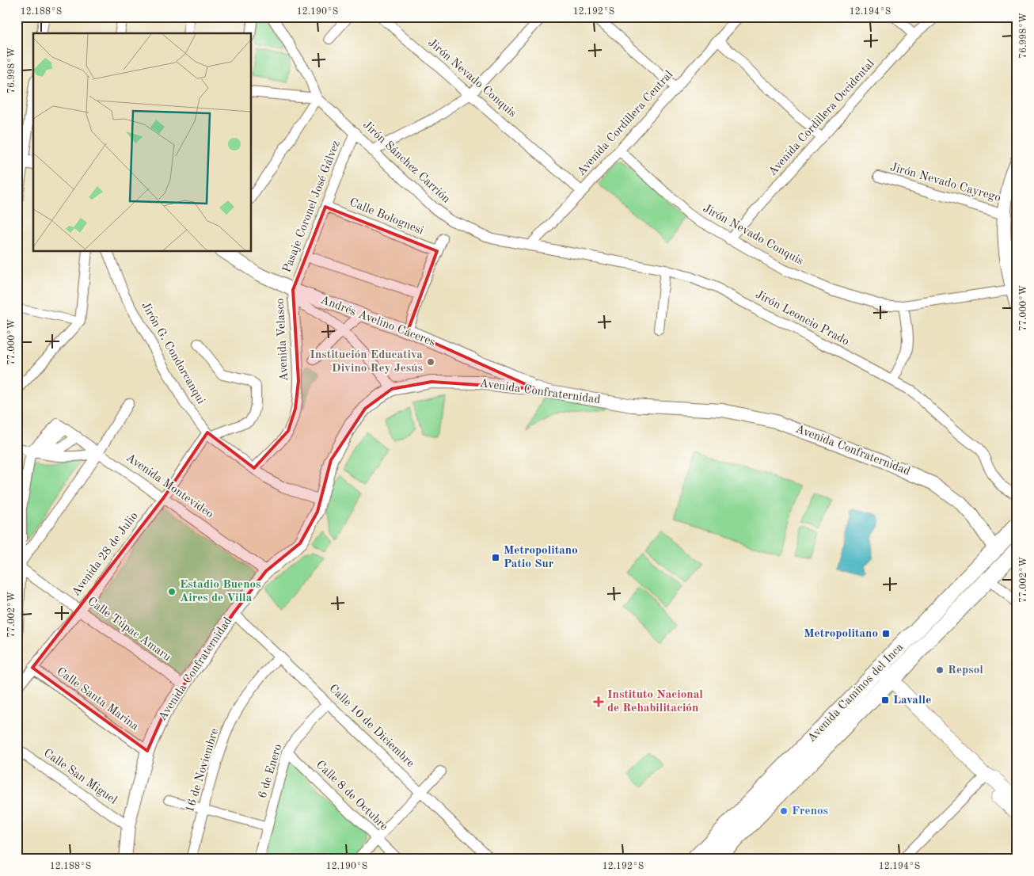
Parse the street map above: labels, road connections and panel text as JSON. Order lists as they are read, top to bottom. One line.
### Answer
{"streets":{"main road":["Avenida Caminos del Inca"],"street":["Jirón Nevado Conquis","Avenida Cordillera Occidental","Avenida Cordillera Central","Jirón Sánchez Carrión","Jirón Nevado Cayrego","Pasaje Coronel José Gálvez","Calle Bolognesi","Jirón Leoncio Prado","Andrés Avelino Cáceres","Avenida Velasco","Jirón G. Condorcanqui","Avenida Confraternidad","Avenida Montevideo","Avenida 28 de Julio","Calle Túpac Amaru","Calle Santa Marina","Calle 10 de Diciembre","16 de Noviembre","6 de Enero","Calle San Miguel","Calle 8 de Octubre"]},"crossings":[["Jirón Nevado Conquis","Avenida Cordillera Occidental"],["Jirón Nevado Conquis","Avenida Cordillera Central"],["Avenida Cordillera Central","Jirón Sánchez Carrión"],["Avenida Cordillera Central","Jirón Leoncio Prado"],["Jirón Sánchez Carrión","Pasaje Coronel José Gálvez"],["Jirón Sánchez Carrión","Jirón Leoncio Prado"],["Pasaje Coronel José Gálvez","Calle Bolognesi"],["Pasaje Coronel José Gálvez","Andrés Avelino Cáceres"],["Pasaje Coronel José Gálvez","Avenida Velasco"],["Andrés Avelino Cáceres","Avenida Velasco"],["Andrés Avelino Cáceres","Avenida Confraternidad"],["Avenida Velasco","Jirón G. Condorcanqui"],["Jirón G. Condorcanqui","Avenida Confraternidad"],["Jirón G. Condorcanqui","Avenida 28 de Julio"],["Avenida Confraternidad","Avenida Montevideo"],["Avenida Confraternidad","Calle Túpac Amaru"],["Avenida Confraternidad","Avenida Caminos del Inca"],["Avenida Confraternidad","Calle Santa Marina"],["Avenida Confraternidad","Calle 10 de Diciembre"],["Avenida Confraternidad","Calle San Miguel"],["Avenida Montevideo","Avenida 28 de Julio"],["Avenida 28 de Julio","Calle Túpac Amaru"],["Avenida 28 de Julio","Calle Santa Marina"],["Calle 10 de Diciembre","16 de Noviembre"],["Calle 10 de Diciembre","6 de Enero"],["6 de Enero","Calle 8 de Octubre"]],"places":{"other":["Institución Educativa Divino Rey Jesús","Estadio Buenos Aires de Villa","Repsol","Frenos"],"transit":["Metropolitano Patio Sur","Metropolitano","Lavalle"],"health":["Instituto Nacional de Rehabilitación"]},"coordinates":["12.188°S","12.190°S","12.192°S","12.194°S","76.998°W","77.000°W","77.002°W"]}
